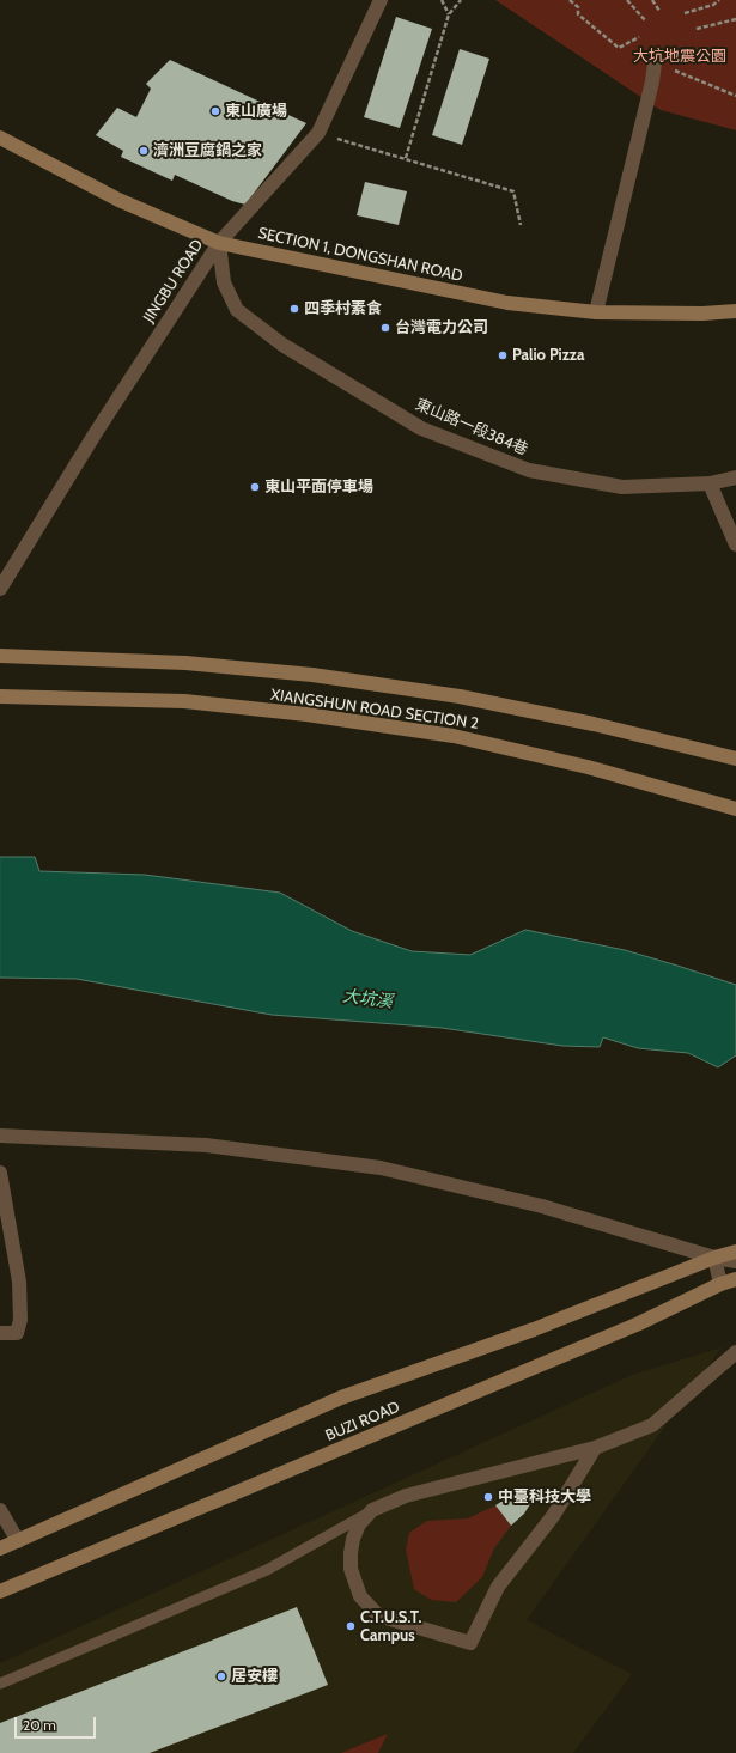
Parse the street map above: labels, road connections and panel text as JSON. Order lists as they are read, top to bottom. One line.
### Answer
{"streets":{"main road":["SECTION 1, DONGSHAN ROAD","XIANGSHUN ROAD SECTION 2","BUZI ROAD"],"street":["JINGBU ROAD","東山路一段384巷"]},"crossings":[["SECTION 1, DONGSHAN ROAD","JINGBU ROAD"],["SECTION 1, DONGSHAN ROAD","東山路一段384巷"],["JINGBU ROAD","東山路一段384巷"]],"water":["大坑溪"],"parks":["大坑地震公園"],"places":["東山廣場","濟洲豆腐鍋之家","四季村素食","台灣電力公司","Palio Pizza","東山平面停車場","中臺科技大學","C.T.U.S.T. Campus","居安樓"],"scale_bar":"20 m"}
